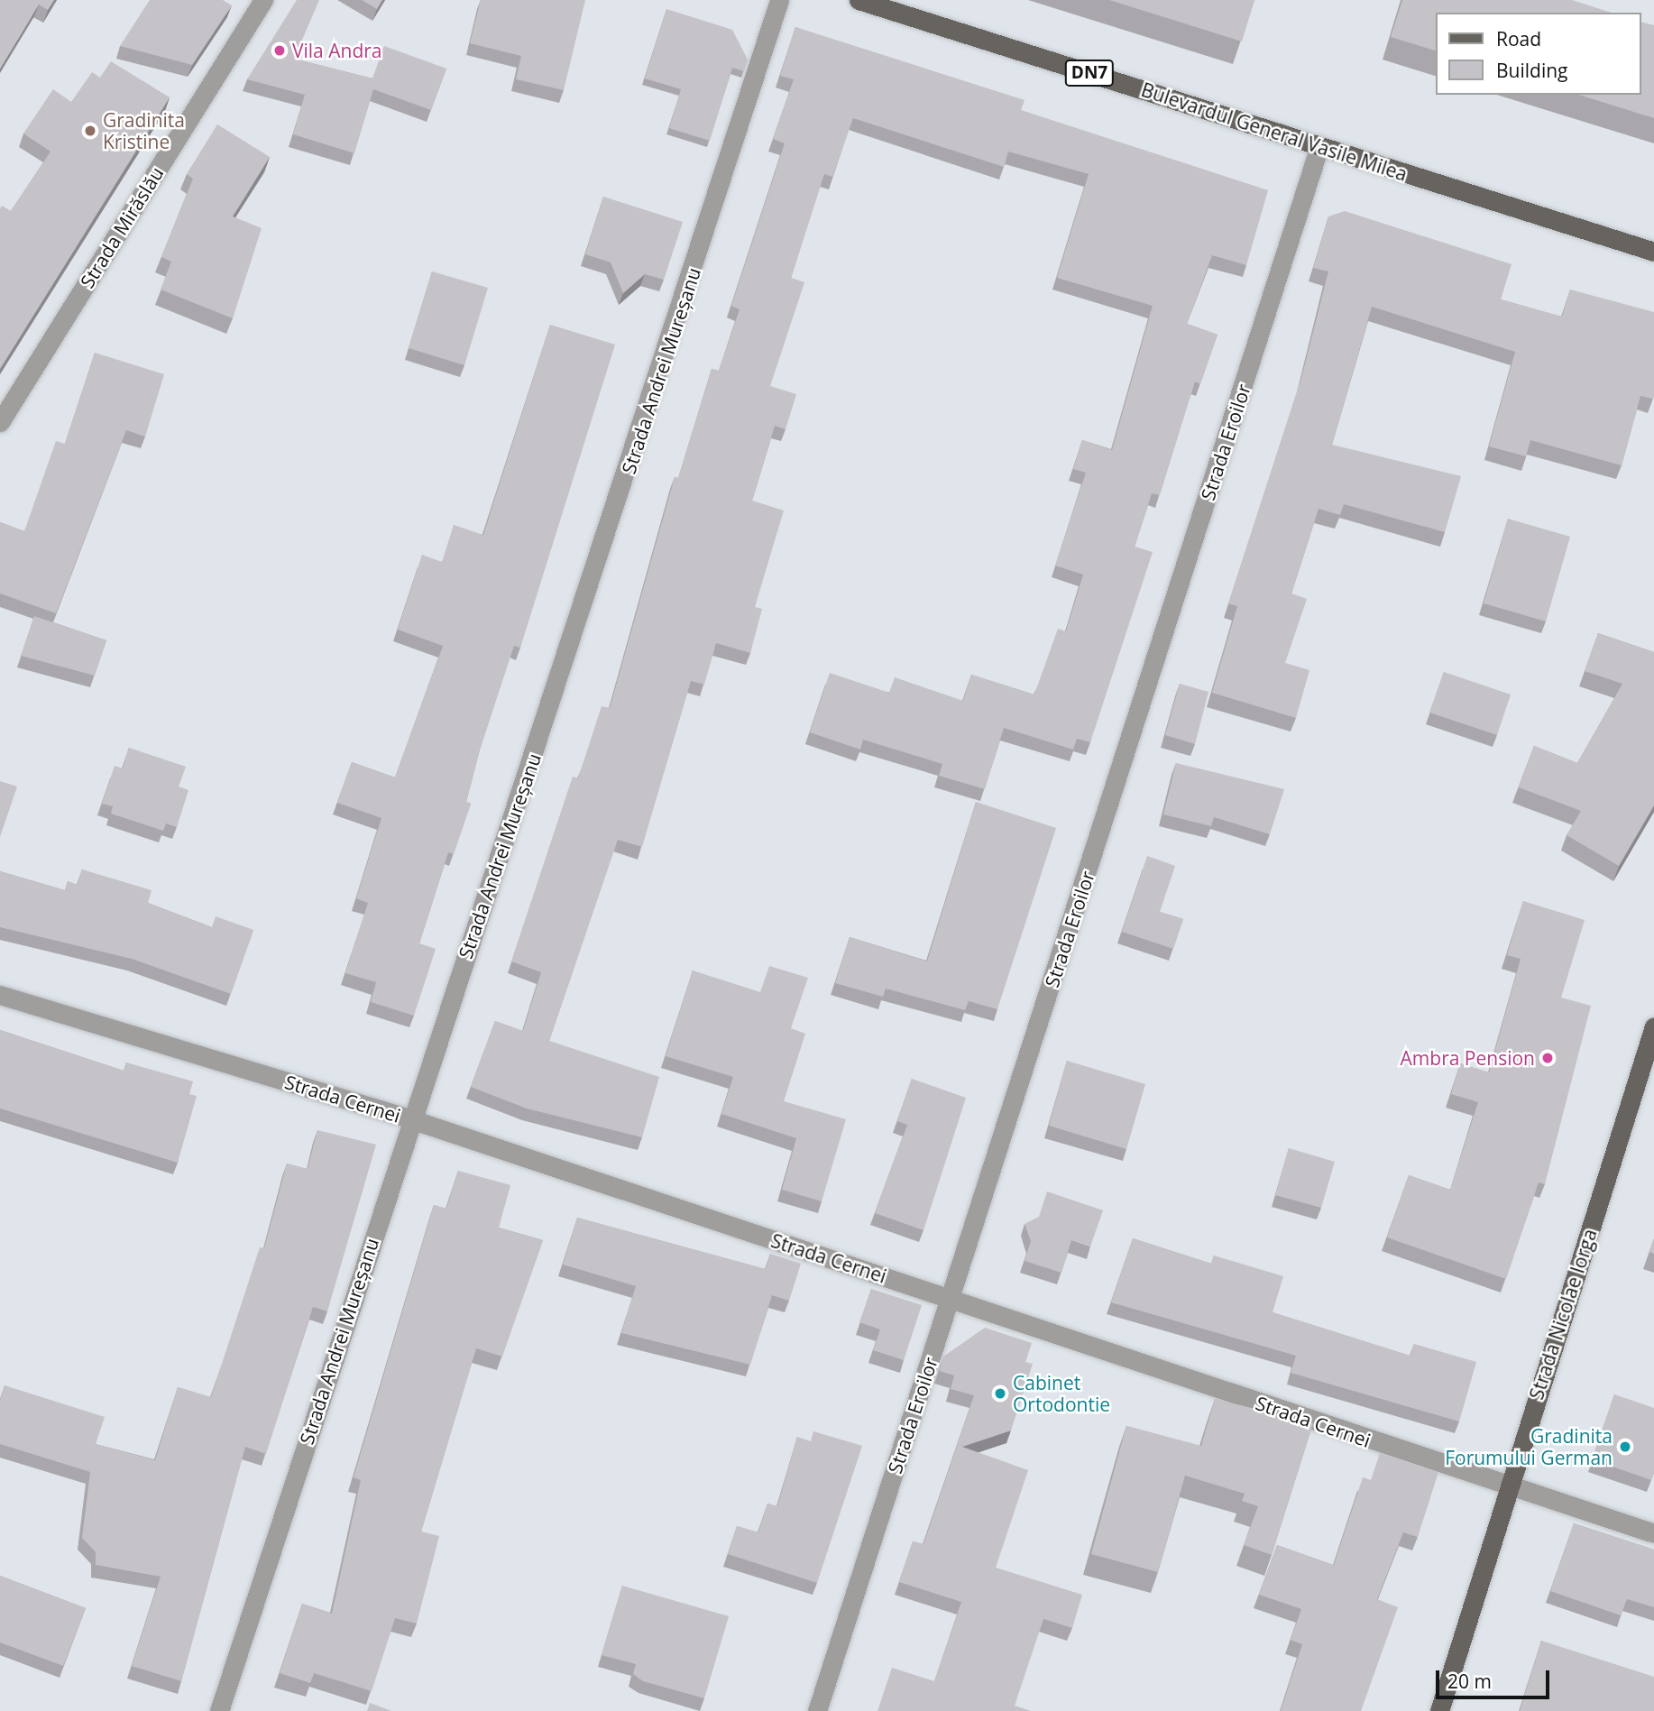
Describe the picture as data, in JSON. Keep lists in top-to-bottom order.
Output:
{
  "streets": {
    "main road": ["DN7", "Bulevardul General Vasile Milea", "Strada Nicolae Iorga"],
    "street": [
      "Strada Mirăslău",
      "Strada Andrei Mureșanu",
      "Strada Eroilor",
      "Strada Cernei"
    ]
  },
  "crossings": [
    ["Bulevardul General Vasile Milea", "Strada Eroilor"],
    ["Strada Andrei Mureșanu", "Strada Cernei"],
    ["Strada Eroilor", "Strada Cernei"],
    ["Strada Cernei", "Strada Nicolae Iorga"]
  ],
  "places": [
    "Vila Andra",
    "Gradinita Kristine",
    "Ambra Pension",
    "Cabinet Ortodontie",
    "Gradinita Forumului German"
  ],
  "legend": ["Road", "Building"],
  "scale_bar": "20 m"
}
